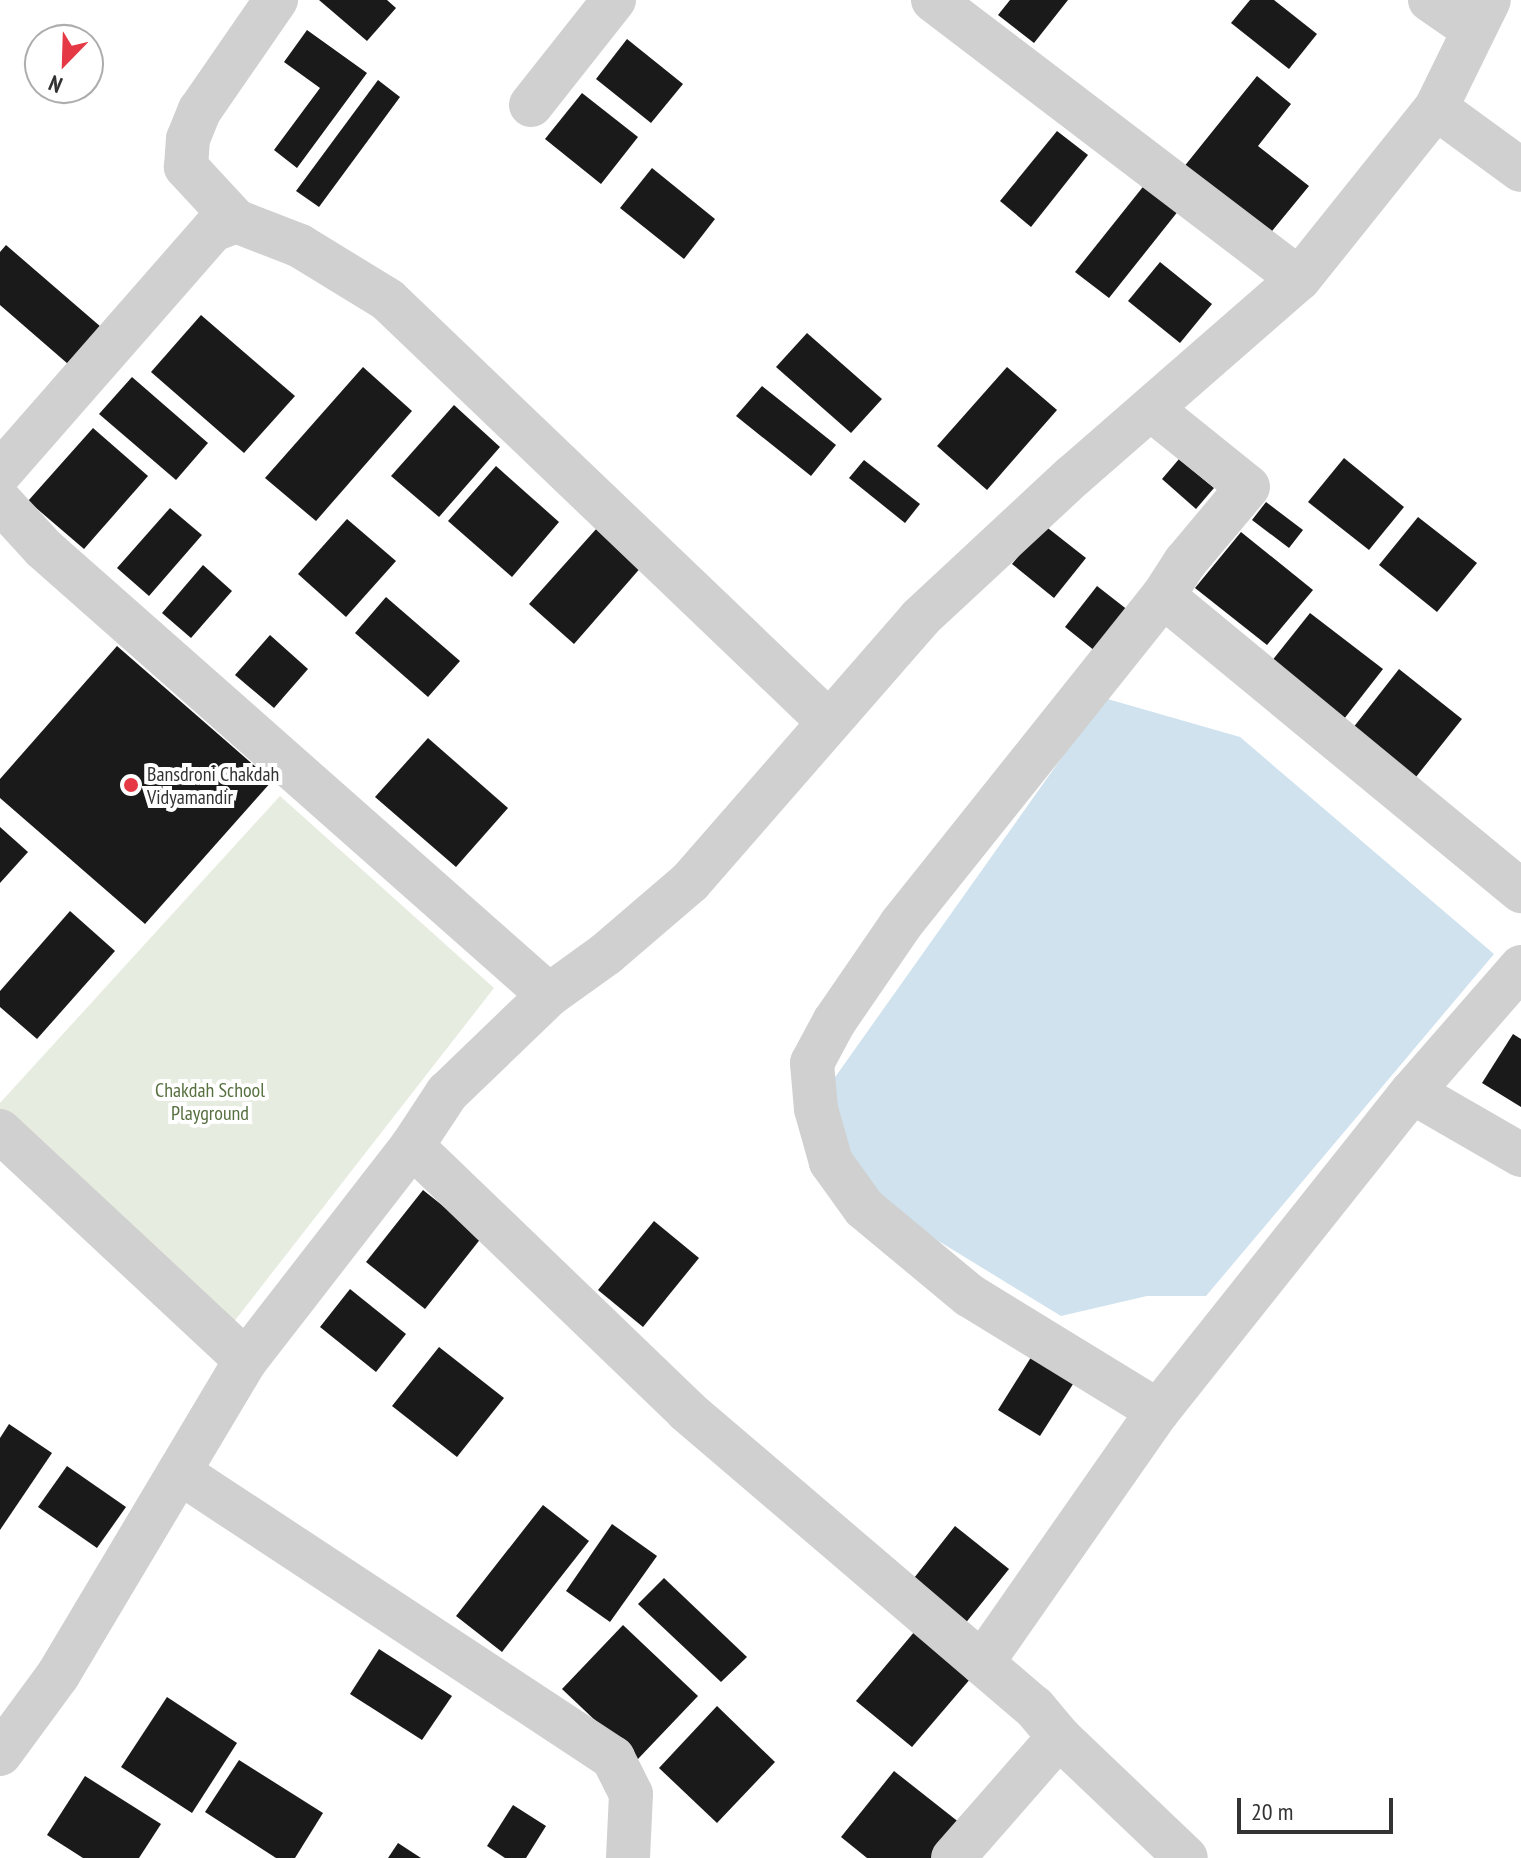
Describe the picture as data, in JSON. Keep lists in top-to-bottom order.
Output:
{
  "parks": ["Chakdah School Playground"],
  "places": ["Bansdroni Chakdah Vidyamandir"],
  "scale_bar": "20 m",
  "north": "bottom left"
}
